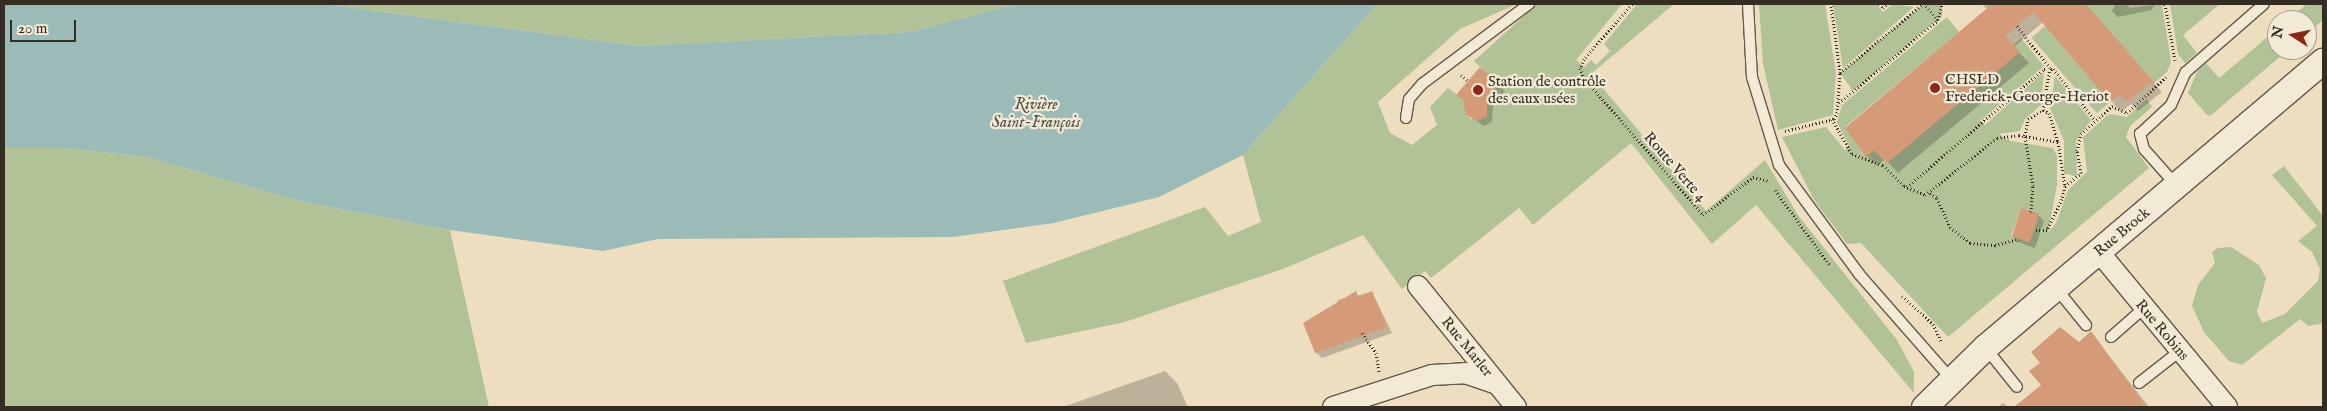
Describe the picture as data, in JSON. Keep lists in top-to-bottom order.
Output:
{
  "streets": {
    "street": ["Rue Brock", "Rue Robins", "Rue Marler"],
    "path": ["Route Verte 4"]
  },
  "crossings": [
    ["Rue Brock", "Rue Robins"]
  ],
  "water": ["Rivière Saint-François"],
  "places": ["CHSLD Frederick-George-Heriot", "Station de contrôle des eaux usées"],
  "scale_bar": "20 m",
  "north": "left"
}
